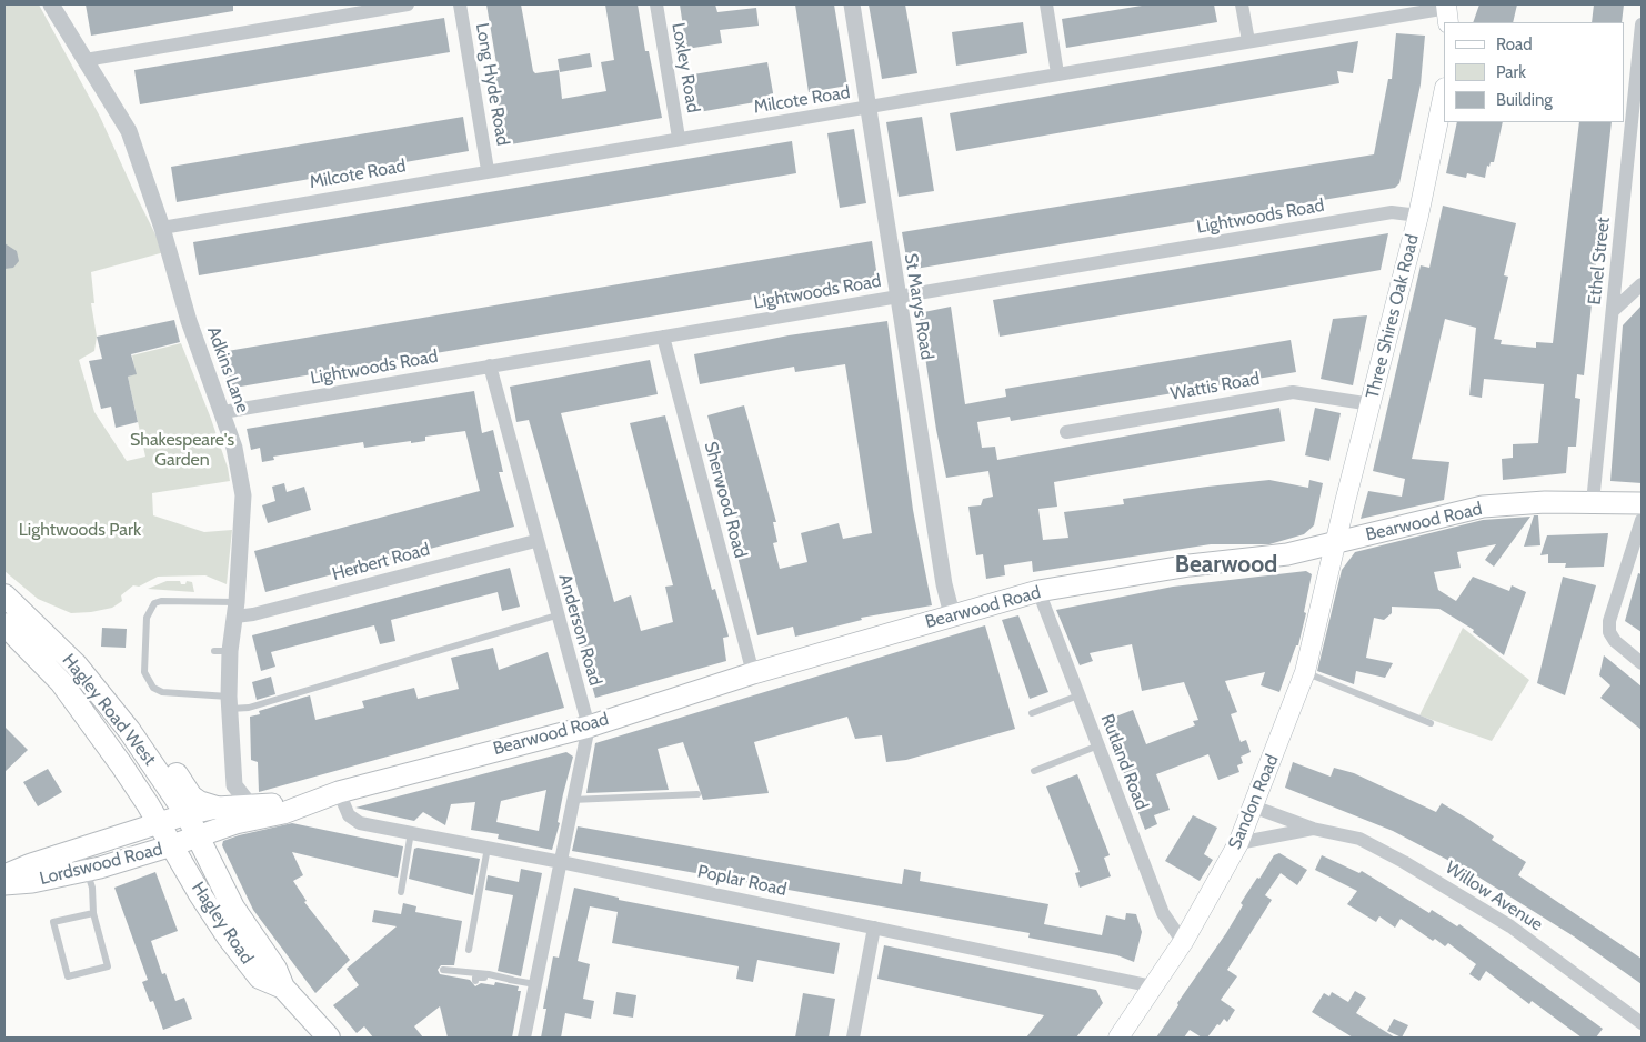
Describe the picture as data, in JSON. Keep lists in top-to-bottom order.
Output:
{
  "streets": {
    "highway": ["Hagley Road West", "Hagley Road"],
    "main road": [
      "Three Shires Oak Road",
      "Bearwood Road",
      "Sandon Road",
      "Lordswood Road"
    ],
    "street": [
      "Loxley Road",
      "Long Hyde Road",
      "Milcote Road",
      "Lightwoods Road",
      "Ethel Street",
      "St Marys Road",
      "Adkins Lane",
      "Wattis Road",
      "Sherwood Road",
      "Herbert Road",
      "Anderson Road",
      "Rutland Road",
      "Poplar Road",
      "Willow Avenue"
    ]
  },
  "crossings": [
    ["Loxley Road", "Milcote Road"],
    ["Long Hyde Road", "Milcote Road"],
    ["Milcote Road", "St Marys Road"],
    ["Milcote Road", "Adkins Lane"],
    ["Lightwoods Road", "St Marys Road"],
    ["Lightwoods Road", "Three Shires Oak Road"],
    ["Lightwoods Road", "Adkins Lane"],
    ["Lightwoods Road", "Sherwood Road"],
    ["Lightwoods Road", "Anderson Road"],
    ["Ethel Street", "Bearwood Road"],
    ["St Marys Road", "Bearwood Road"],
    ["Three Shires Oak Road", "Wattis Road"],
    ["Three Shires Oak Road", "Bearwood Road"],
    ["Three Shires Oak Road", "Sandon Road"],
    ["Adkins Lane", "Bearwood Road"],
    ["Adkins Lane", "Herbert Road"],
    ["Sherwood Road", "Bearwood Road"],
    ["Bearwood Road", "Anderson Road"],
    ["Bearwood Road", "Hagley Road West"],
    ["Bearwood Road", "Rutland Road"],
    ["Bearwood Road", "Sandon Road"],
    ["Bearwood Road", "Lordswood Road"],
    ["Bearwood Road", "Poplar Road"],
    ["Bearwood Road", "Hagley Road"],
    ["Herbert Road", "Anderson Road"],
    ["Anderson Road", "Poplar Road"],
    ["Hagley Road West", "Lordswood Road"],
    ["Hagley Road West", "Hagley Road"],
    ["Rutland Road", "Sandon Road"],
    ["Sandon Road", "Poplar Road"],
    ["Sandon Road", "Willow Avenue"],
    ["Lordswood Road", "Hagley Road"]
  ],
  "districts": ["Bearwood"],
  "parks": ["Shakespeare's Garden", "Lightwoods Park"],
  "legend": ["Road", "Park", "Building"]
}
